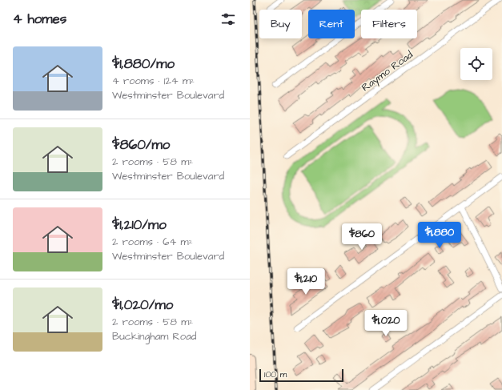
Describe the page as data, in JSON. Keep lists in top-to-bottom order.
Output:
{
  "streets": {
    "street": ["Raymo Road"]
  },
  "scale_bar": "100 m",
  "page": {
    "heading": "4 homes",
    "chip": ["Buy", "Rent", "Filters"],
    "list": [
      {
        "name": "$1,880/mo",
        "note": "4 rooms · 124 m² · Westminster Boulevard"
      },
      {
        "name": "$860/mo",
        "note": "2 rooms · 58 m² · Westminster Boulevard"
      },
      {
        "name": "$1,210/mo",
        "note": "2 rooms · 64 m² · Westminster Boulevard"
      },
      {
        "name": "$1,020/mo",
        "note": "2 rooms · 58 m² · Buckingham Road"
      }
    ],
    "price": [
      "$1,880",
      "$860",
      "$1,210",
      "$1,020"
    ],
    "scale": "100 m"
  }
}
